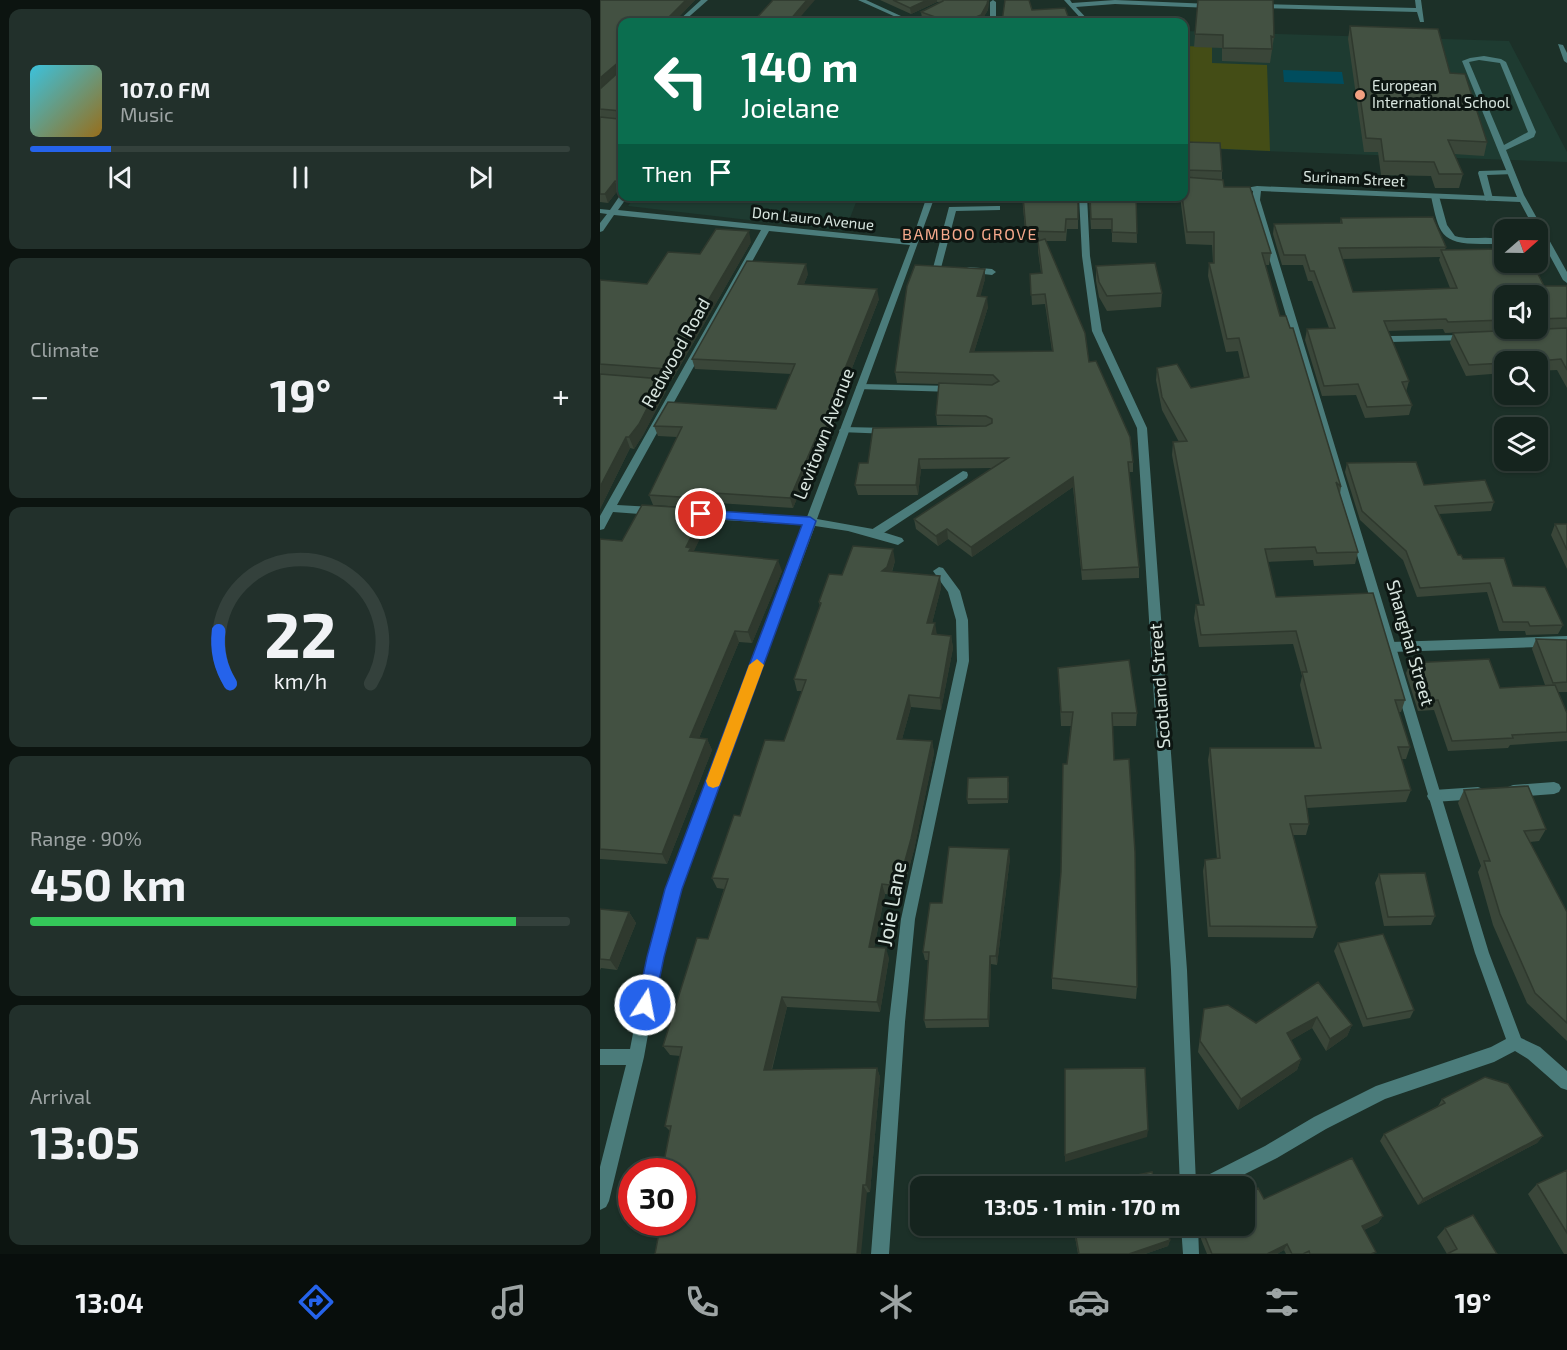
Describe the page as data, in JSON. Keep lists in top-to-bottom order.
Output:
{
  "streets": {
    "street": [
      "Surinam Street",
      "Don Lauro Avenue",
      "Redwood Road",
      "Levitown Avenue",
      "Shanghai Street",
      "Scotland Street",
      "Joie Lane"
    ]
  },
  "crossings": [
    ["Surinam Street", "Shanghai Street"],
    ["Don Lauro Avenue", "Redwood Road"],
    ["Don Lauro Avenue", "Levitown Avenue"]
  ],
  "districts": ["BAMBOO GROVE"],
  "places": ["European International School"],
  "north": "right",
  "page": {
    "turn": ["140 m", "Joielane"],
    "song": ["107.0 FM", "Music"],
    "then": "Then",
    "tile": [
      "Climate",
      ["Range · 90%", "450 km"],
      ["Arrival", "13:05"]
    ],
    "heat": ["−", "19°", "+"],
    "limit": "30",
    "trip": "13:05 · 1 min · 170 m",
    "tabs": ["13:04", "19°"],
    "gauge": ["22", "km/h"]
  }
}
